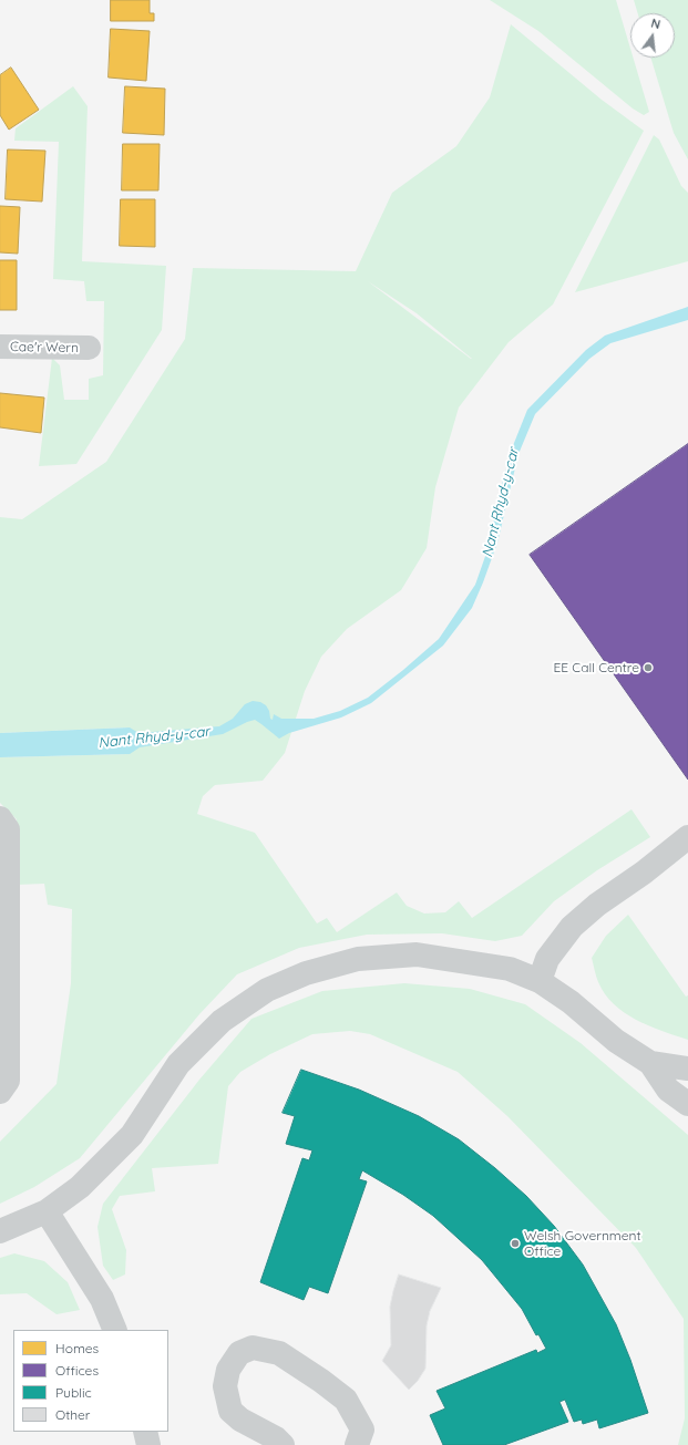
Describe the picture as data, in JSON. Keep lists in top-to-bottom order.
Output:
{
  "streets": {
    "street": ["Cae'r Wern"]
  },
  "water": ["Nant Rhyd-y-car"],
  "places": ["EE Call Centre", "Welsh Government Office"],
  "legend": [
    "Homes",
    "Offices",
    "Public",
    "Other"
  ],
  "north": "top"
}
